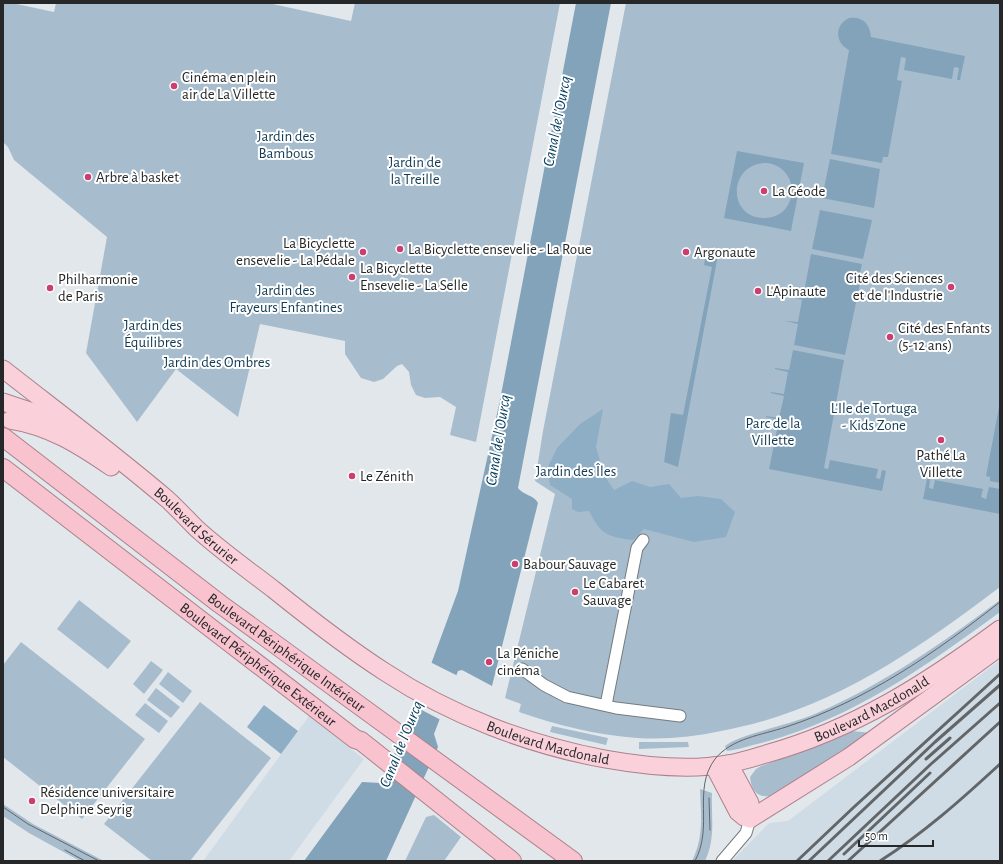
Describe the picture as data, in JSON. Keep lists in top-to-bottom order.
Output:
{
  "streets": {
    "highway": ["Boulevard Périphérique Intérieur", "Boulevard Périphérique Extérieur"],
    "main road": ["Boulevard Sérurier", "Boulevard Macdonald"]
  },
  "crossings": [
    ["Boulevard Sérurier", "Boulevard Macdonald"]
  ],
  "water": ["Canal de l'Ourcq"],
  "parks": [
    "Jardin des Bambous",
    "Jardin de la Treille",
    "Jardin des Frayeurs Enfantines",
    "Jardin des Équilibres",
    "Jardin des Ombres",
    "L'Ile de Tortuga - Kids Zone",
    "Parc de la Villette",
    "Jardin des Îles"
  ],
  "places": [
    "Cinéma en plein air de La Villette",
    "Arbre à basket",
    "La Géode",
    "La Bicyclette ensevelie - La Roue",
    "La Bicyclette ensevelie - La Pédale",
    "Argonaute",
    "La Bicyclette Ensevelie - La Selle",
    "Cité des Sciences et de l'Industrie",
    "Philharmonie de Paris",
    "L'Apinaute",
    "Cité des Enfants (5-12 ans)",
    "Pathé La Villette",
    "Le Zénith",
    "Babour Sauvage",
    "Le Cabaret Sauvage",
    "La Péniche cinéma",
    "Résidence universitaire Delphine Seyrig"
  ],
  "scale_bar": "50 m"
}
